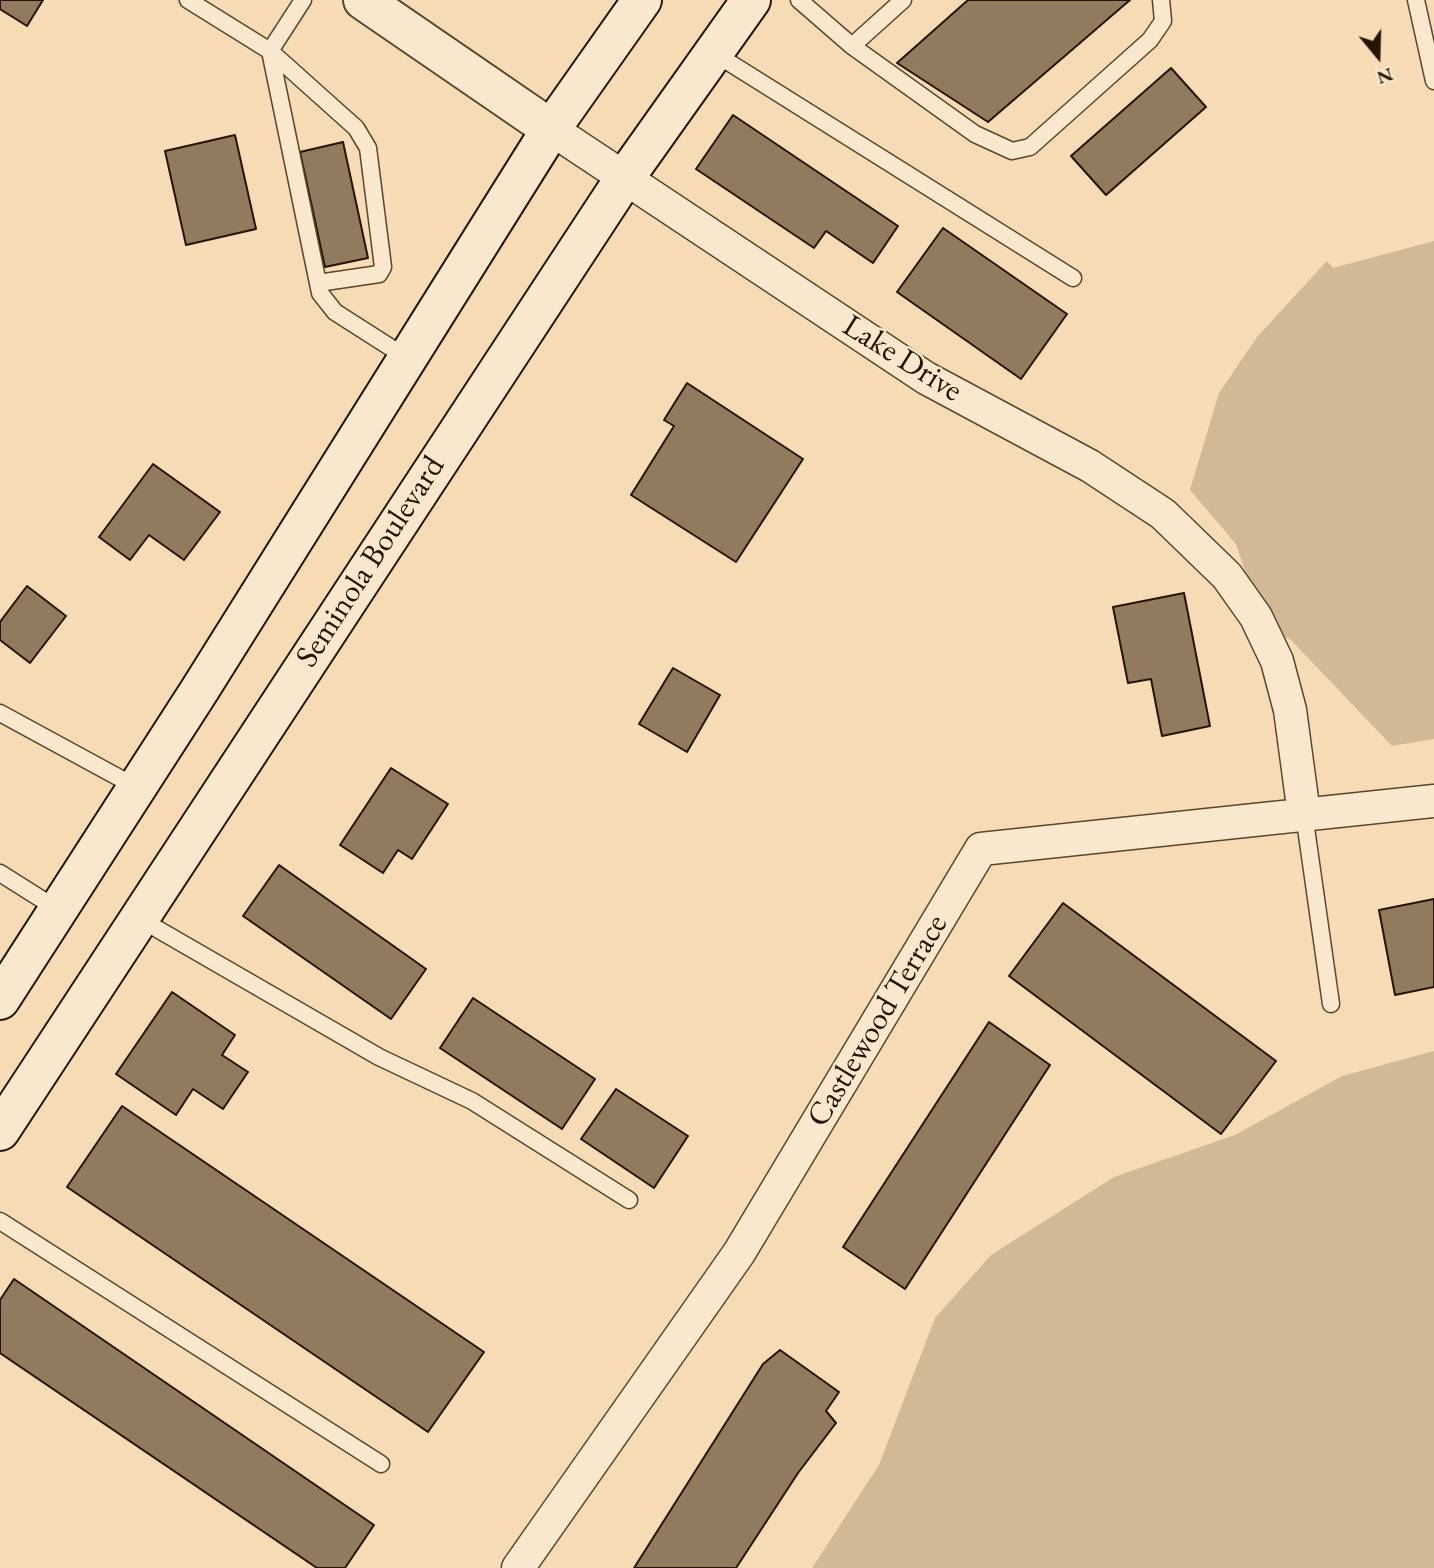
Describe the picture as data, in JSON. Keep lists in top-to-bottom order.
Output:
{
  "streets": {
    "main road": ["Lake Drive", "Seminola Boulevard"],
    "street": ["Castlewood Terrace"]
  },
  "crossings": [
    ["Lake Drive", "Seminola Boulevard"],
    ["Lake Drive", "Castlewood Terrace"]
  ],
  "north": "bottom"
}
